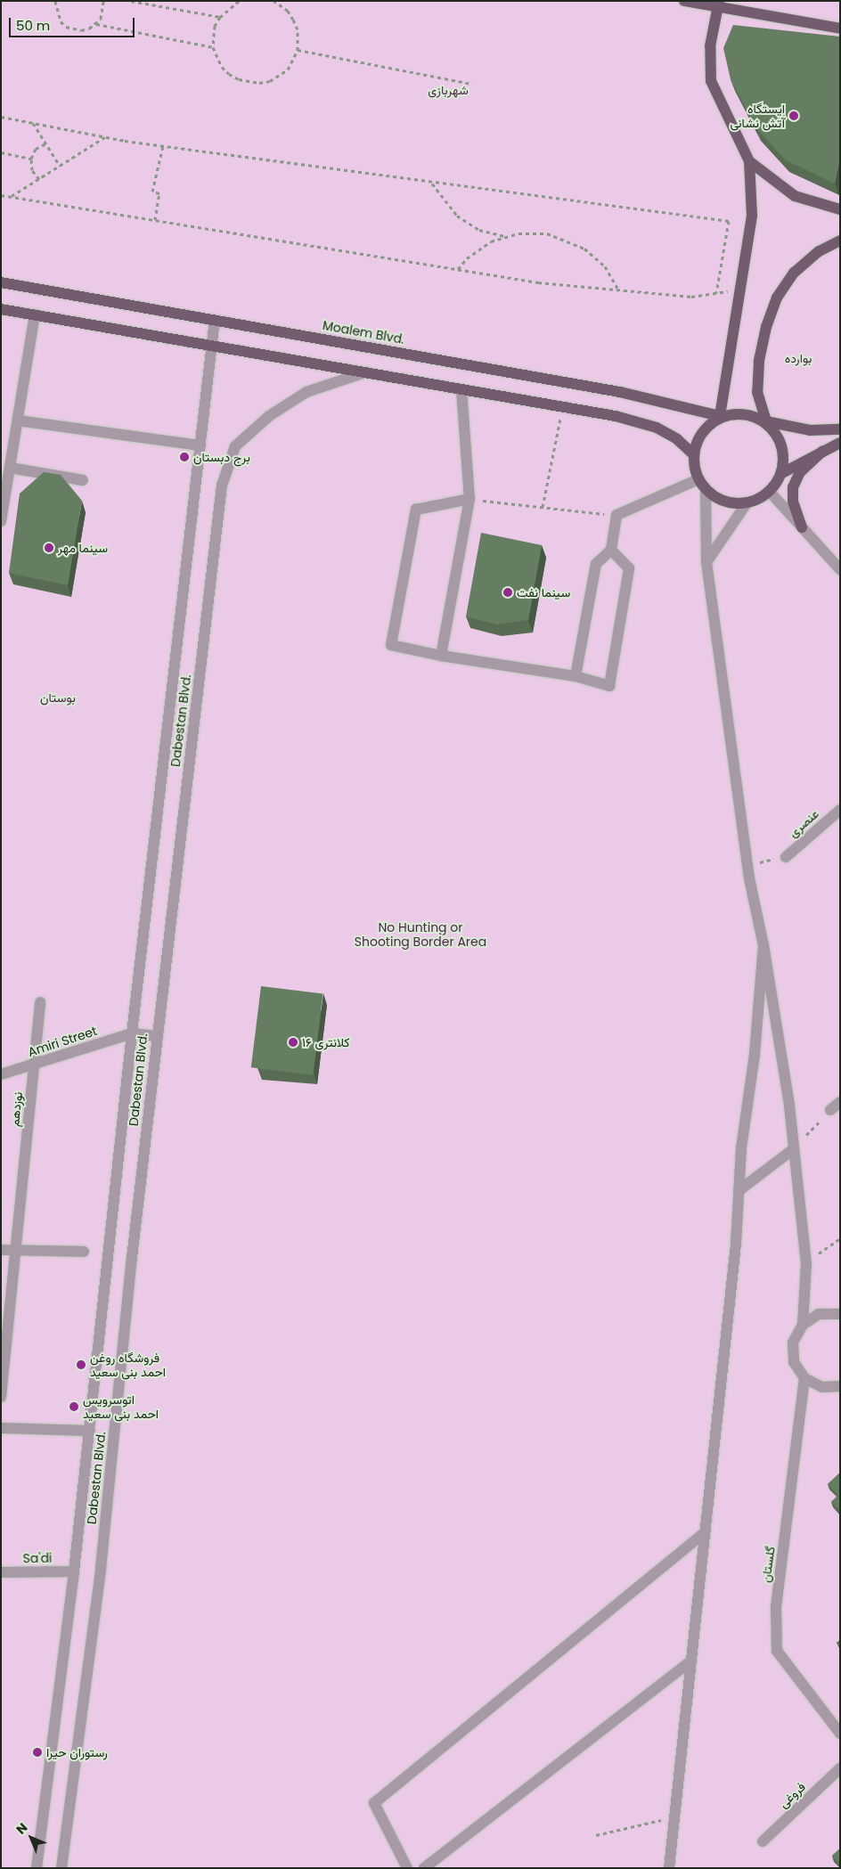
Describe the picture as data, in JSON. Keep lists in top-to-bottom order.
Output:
{
  "streets": {
    "main road": ["Moalem Blvd."],
    "street": [
      "Dabestan Blvd.",
      "عنصری",
      "Amiri Street",
      "نوزدهم",
      "Sa'di",
      "گلستان",
      "فروغی"
    ]
  },
  "crossings": [
    ["Moalem Blvd.", "Dabestan Blvd."],
    ["Dabestan Blvd.", "Amiri Street"],
    ["Dabestan Blvd.", "Sa'di"],
    ["Amiri Street", "نوزدهم"]
  ],
  "parks": [
    "شهربازی",
    "بوارده",
    "بوستان",
    "No Hunting or Shooting Border Area"
  ],
  "places": [
    "ایستگاه آتش نشانی",
    "برج دبستان",
    "سینما مهر",
    "سینما نفت",
    "کلانتری ۱۶",
    "فروشگاه روغن احمد بنی سعید",
    "اتوسرویس احمد بنی سعید",
    "رستوران حیرا"
  ],
  "scale_bar": "50 m",
  "north": "top left"
}
